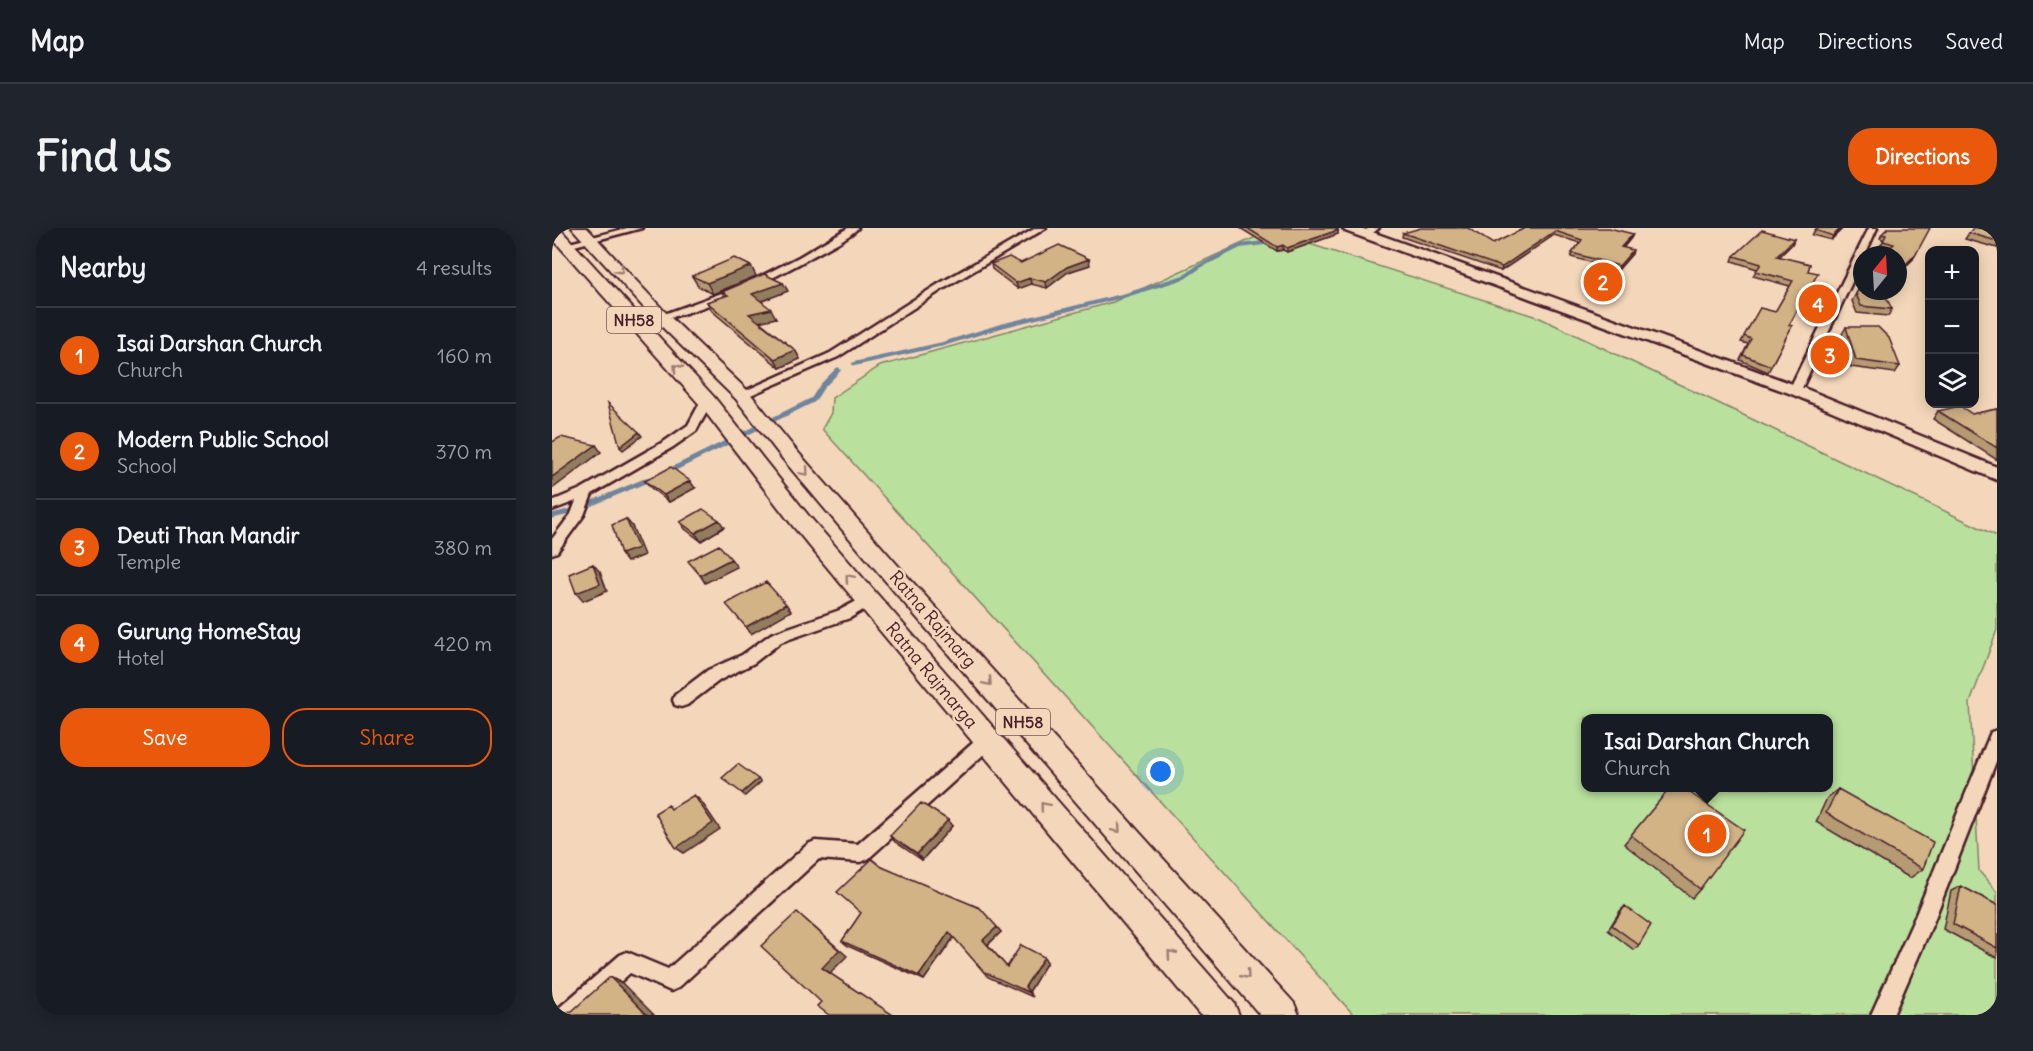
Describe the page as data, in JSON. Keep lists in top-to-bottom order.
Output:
{
  "streets": {
    "main road": ["NH58", "Ratna Rajmarg", "Ratna Rajmarga"]
  },
  "crossings": [
    ["NH58", "Ratna Rajmarga"]
  ],
  "one_way": ["Ratna Rajmarg", "Ratna Rajmarga"],
  "north": "top",
  "page": {
    "header": "Map",
    "nav": ["Map", "Directions", "Saved"],
    "buttons": [
      "Directions",
      ["Save", "Share"]
    ],
    "title": "Find us",
    "heading": ["Nearby", "4 results"],
    "map_buttons": ["+", "−"],
    "pins": [
      "2",
      "4",
      "3",
      "1"
    ],
    "list": [
      {
        "mark": "1",
        "name": "Isai Darshan Church",
        "note": "Church",
        "value": "160 m"
      },
      {
        "mark": "2",
        "name": "Modern Public School",
        "note": "School",
        "value": "370 m"
      },
      {
        "mark": "3",
        "name": "Deuti Than Mandir",
        "note": "Temple",
        "value": "380 m"
      },
      {
        "mark": "4",
        "name": "Gurung HomeStay",
        "note": "Hotel",
        "value": "420 m"
      }
    ],
    "popup": ["Isai Darshan Church", "Church"]
  }
}
